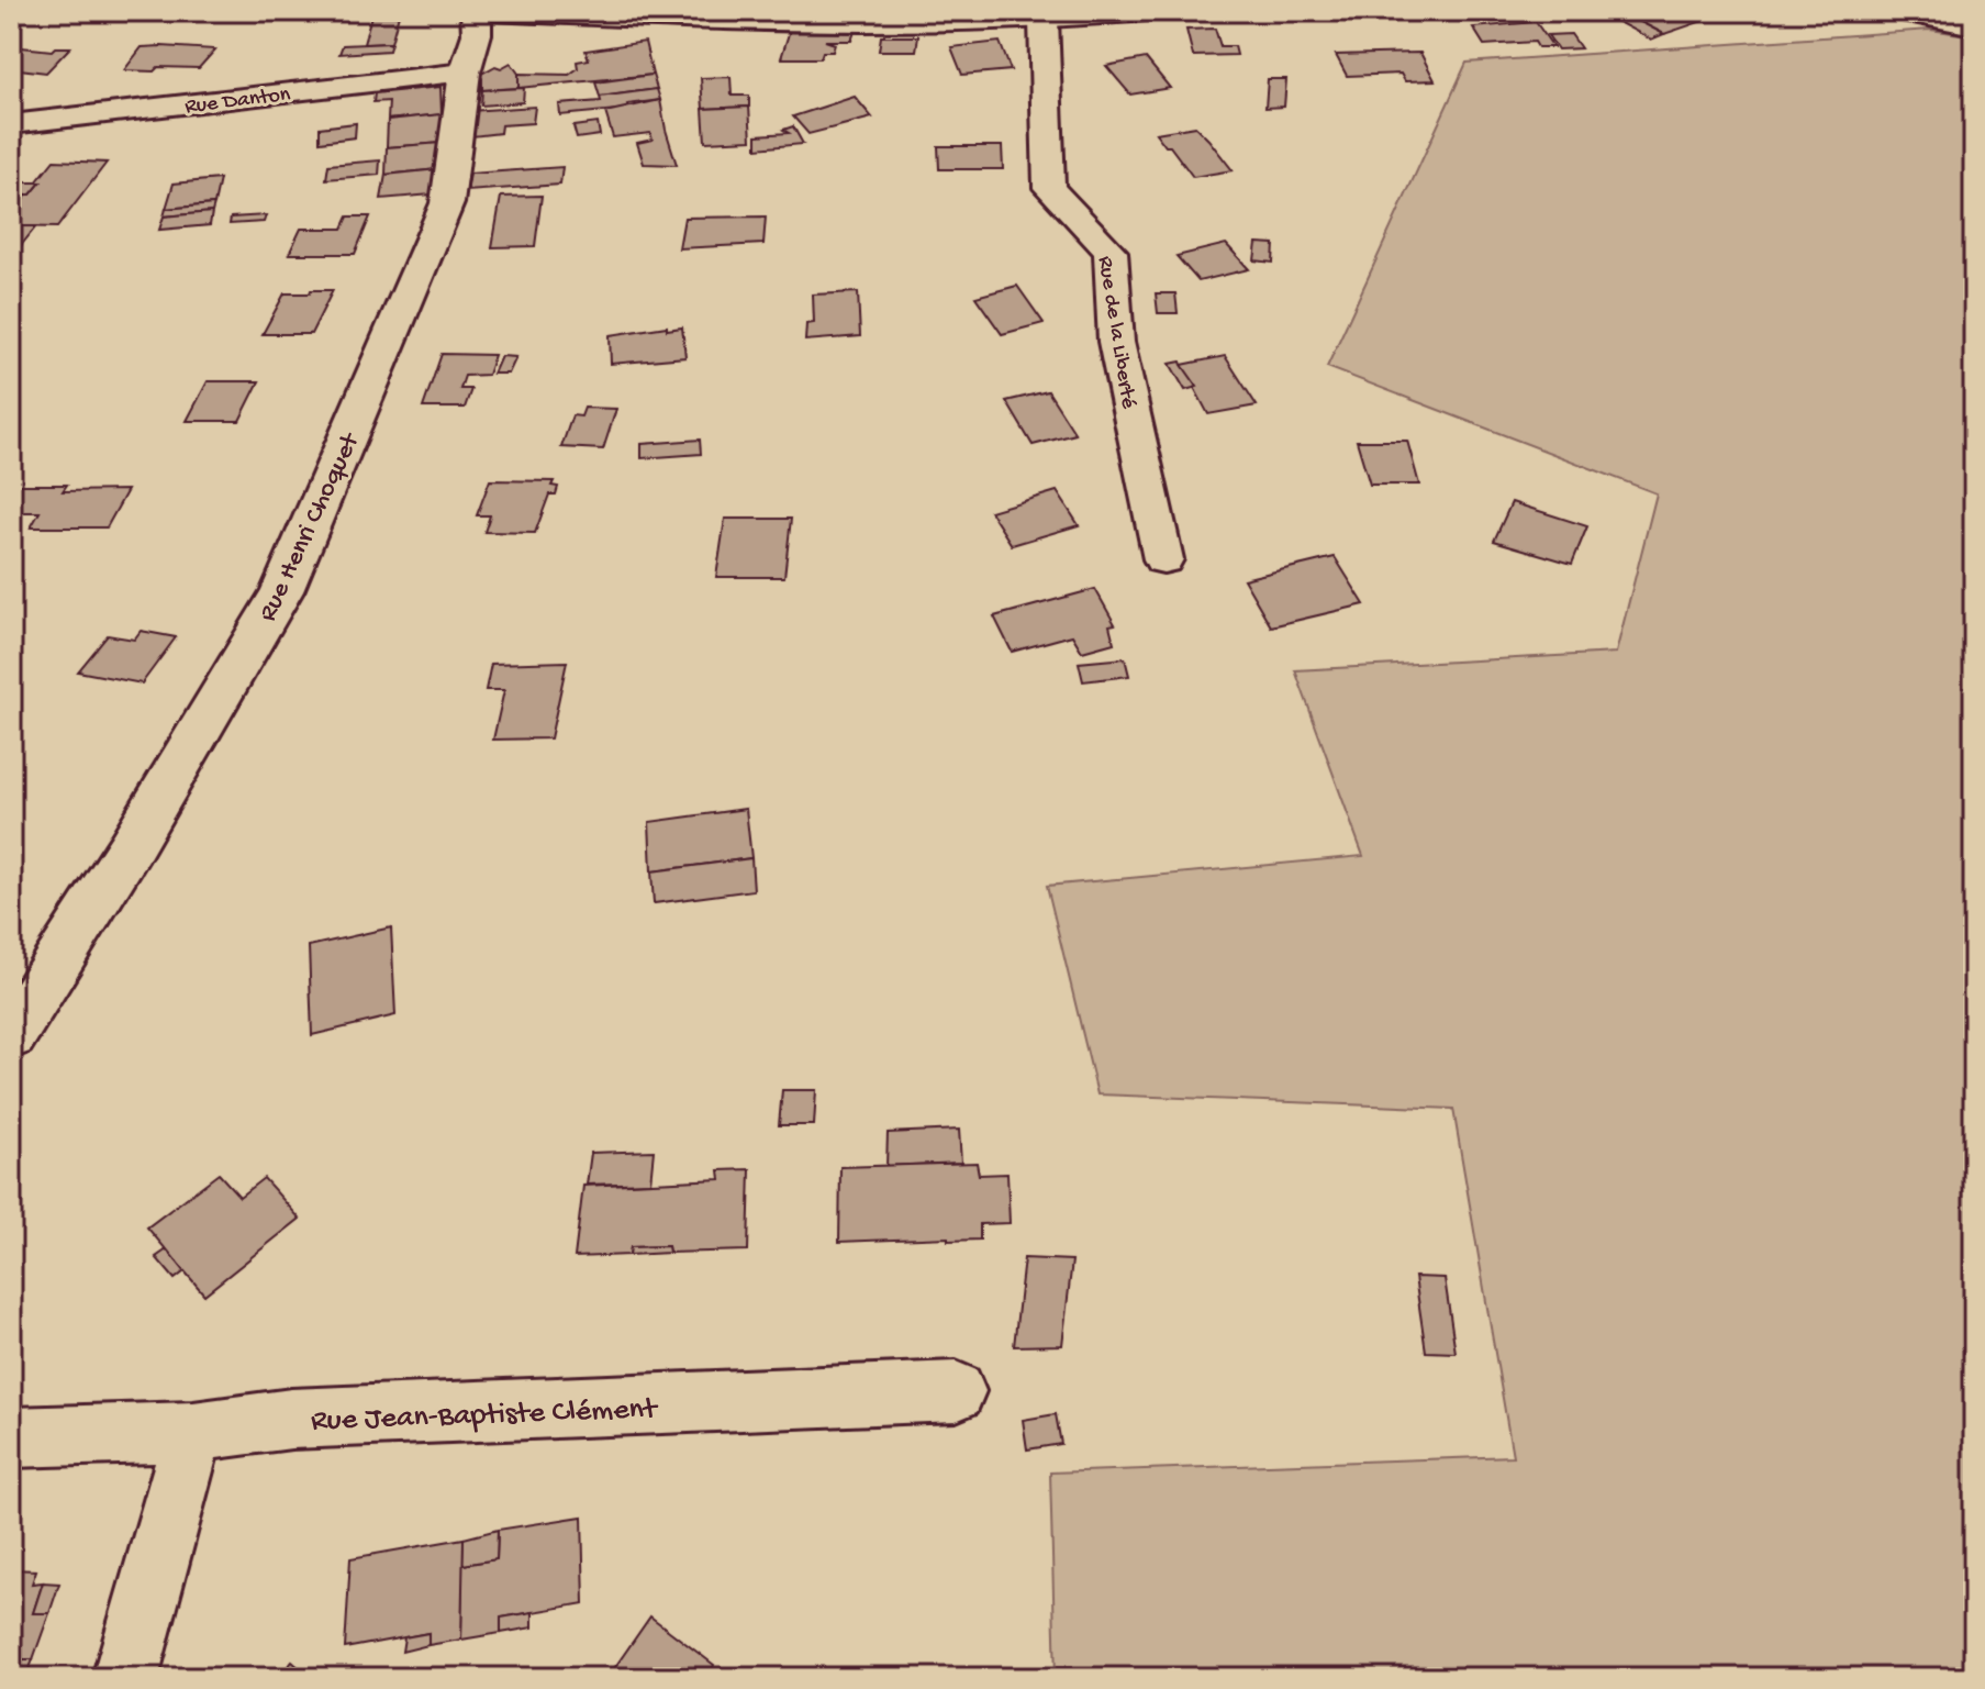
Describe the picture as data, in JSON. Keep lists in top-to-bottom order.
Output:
{
  "streets": {
    "street": [
      "Rue Danton",
      "Rue de la Liberté",
      "Rue Henri Choquet",
      "Rue Jean-Baptiste Clément"
    ]
  },
  "crossings": [
    ["Rue Danton", "Rue Henri Choquet"]
  ]
}
